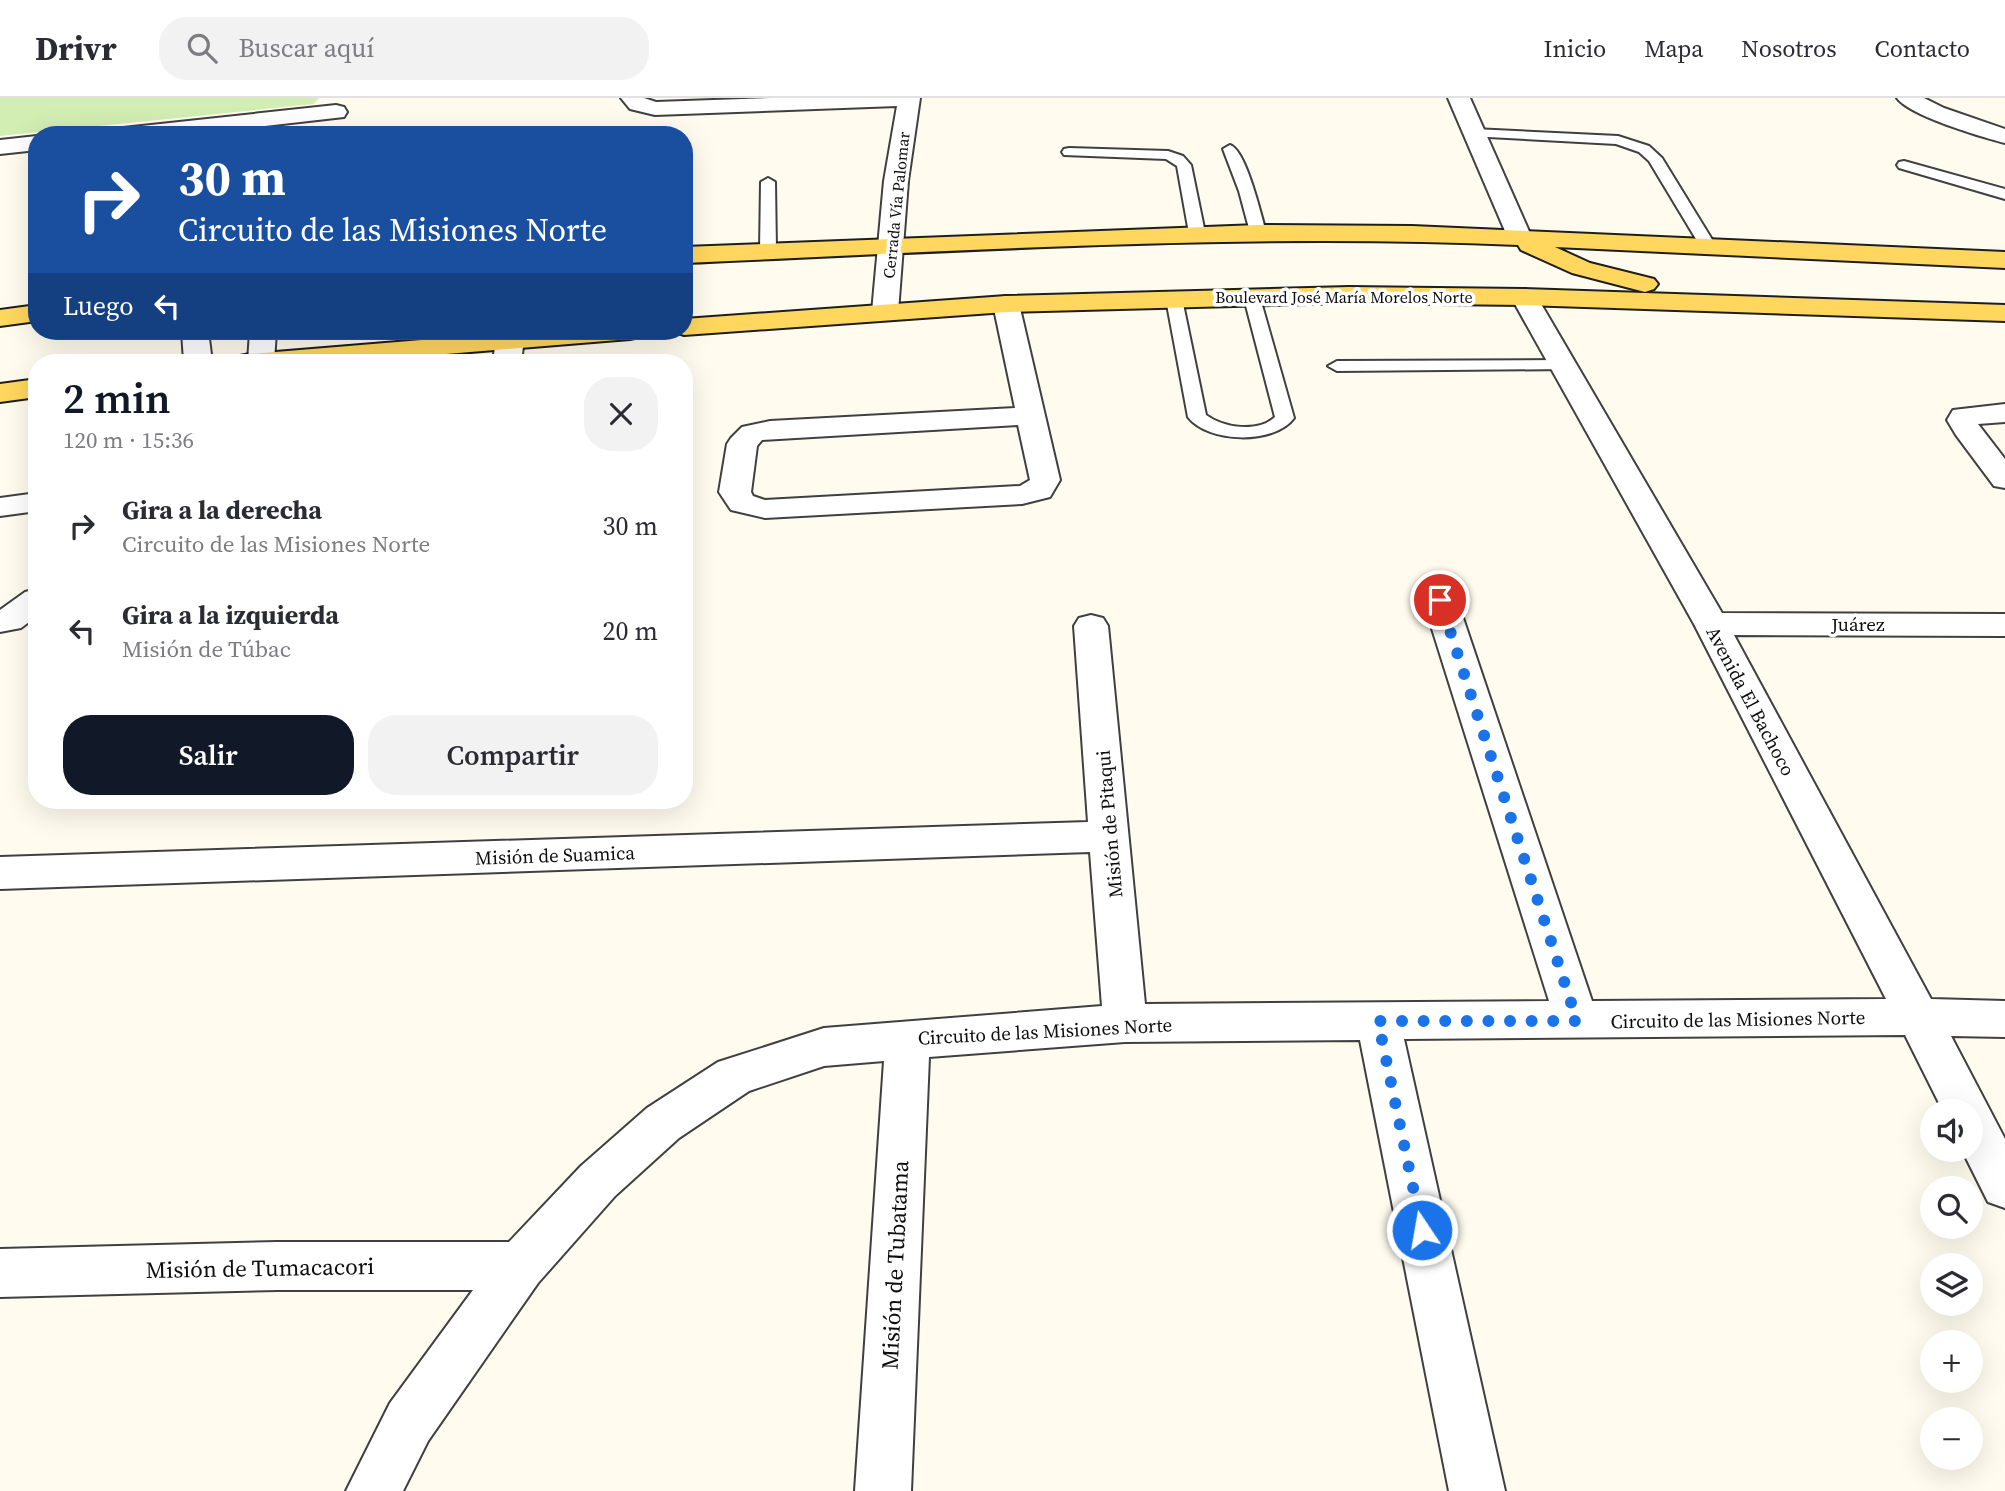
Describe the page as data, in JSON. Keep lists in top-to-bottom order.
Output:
{
  "streets": {
    "main road": ["Boulevard José María Morelos Norte"],
    "street": [
      "Cerrada Vía Palomar",
      "Juárez",
      "Avenida El Bachoco",
      "Misión de Pitaqui",
      "Misión de Suamica",
      "Circuito de las Misiones Norte",
      "Misión de Tubatama",
      "Misión de Tumacacori"
    ]
  },
  "crossings": [
    ["Cerrada Vía Palomar", "Boulevard José María Morelos Norte"],
    ["Boulevard José María Morelos Norte", "Avenida El Bachoco"],
    ["Juárez", "Avenida El Bachoco"],
    ["Avenida El Bachoco", "Circuito de las Misiones Norte"],
    ["Misión de Pitaqui", "Misión de Suamica"],
    ["Misión de Pitaqui", "Circuito de las Misiones Norte"],
    ["Circuito de las Misiones Norte", "Misión de Tubatama"],
    ["Circuito de las Misiones Norte", "Misión de Tumacacori"]
  ],
  "page": {
    "header": "Drivr",
    "search": "Buscar aquí",
    "nav": [
      "Inicio",
      "Mapa",
      "Nosotros",
      "Contacto"
    ],
    "turn": ["30 m", "Circuito de las Misiones Norte"],
    "then": "Luego",
    "heading": ["2 min", "120 m · 15:36"],
    "list": [
      {
        "name": "Gira a la derecha",
        "note": "Circuito de las Misiones Norte",
        "value": "30 m"
      },
      {
        "name": "Gira a la izquierda",
        "note": "Misión de Túbac",
        "value": "20 m"
      }
    ],
    "buttons": ["Salir", "Compartir"],
    "map_buttons": ["+", "−"]
  }
}
